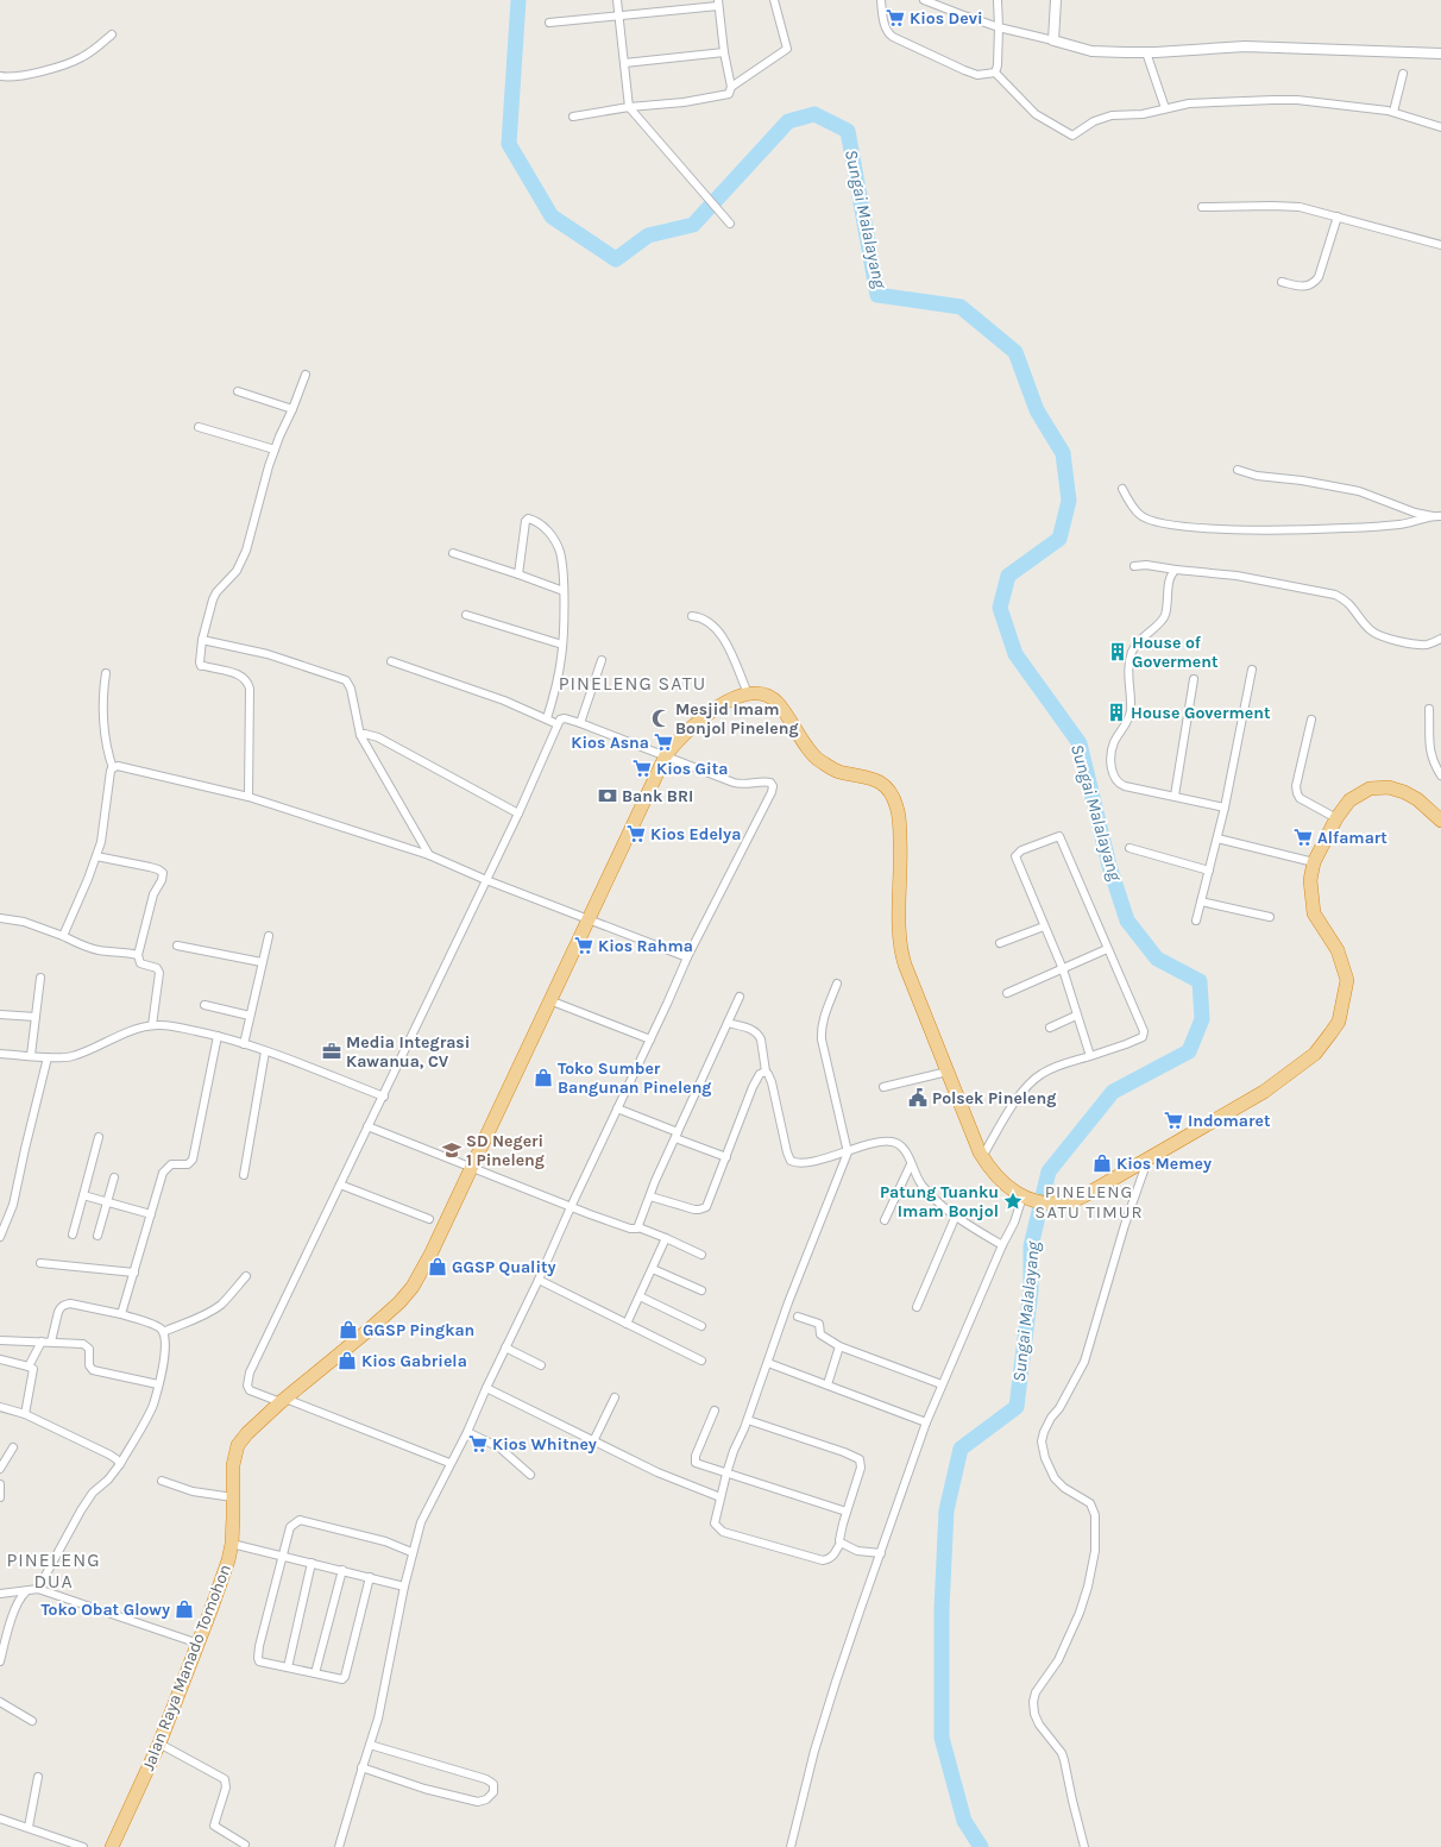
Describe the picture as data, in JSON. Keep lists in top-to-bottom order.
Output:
{
  "streets": {
    "highway": ["Jalan Raya Manado Tomohon"]
  },
  "districts": ["PINELENG SATU", "PINELENG SATU TIMUR", "PINELENG DUA"],
  "water": ["Sungai Malalayang"],
  "places": {
    "supermarket": [
      "Kios Devi",
      "Kios Asna",
      "Kios Gita",
      "Kios Edelya",
      "Alfamart",
      "Kios Rahma",
      "Indomaret",
      "Kios Whitney"
    ],
    "building": ["House of Goverment", "House Goverment"],
    "mosque": ["Mesjid Imam Bonjol Pineleng"],
    "bank": ["Bank BRI"],
    "office": ["Media Integrasi Kawanua, CV"],
    "shop": [
      "Toko Sumber Bangunan Pineleng",
      "Kios Memey",
      "GGSP Quality",
      "GGSP Pingkan",
      "Kios Gabriela",
      "Toko Obat Glowy"
    ],
    "public building": ["Polsek Pineleng"],
    "school or university": ["SD Negeri 1 Pineleng"],
    "place": ["Patung Tuanku Imam Bonjol"]
  }
}
